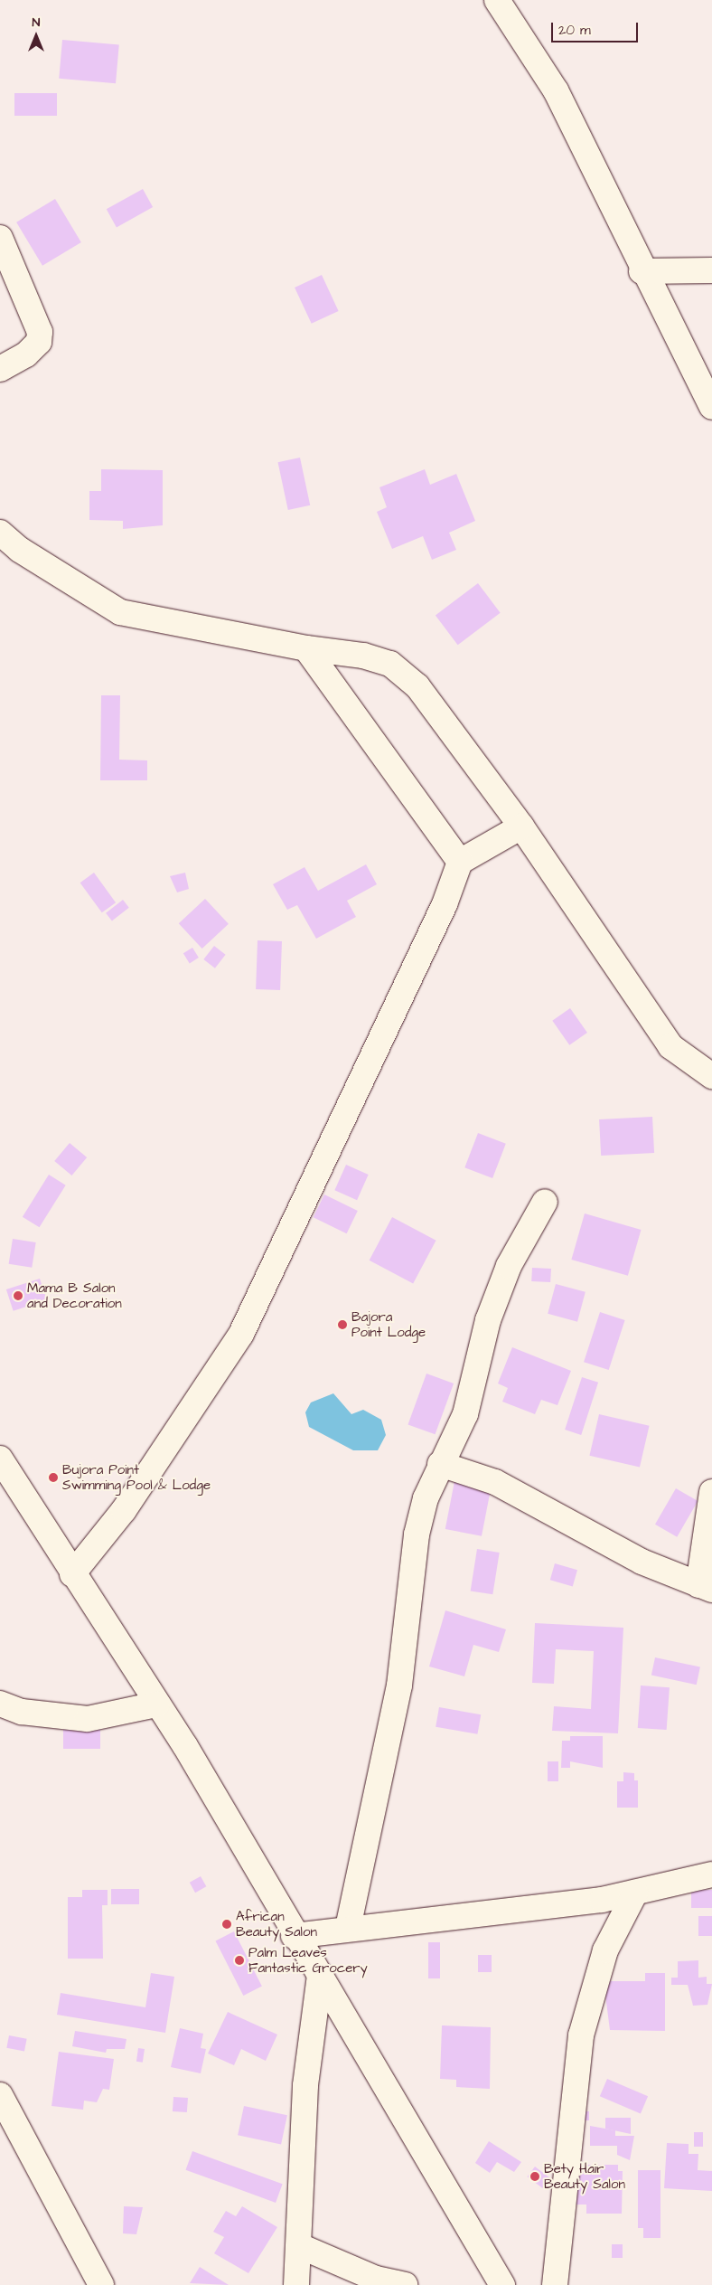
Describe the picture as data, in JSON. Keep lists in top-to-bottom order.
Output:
{
  "places": [
    "Mama B Salon and Decoration",
    "Bajora Point Lodge",
    "Bujora Point Swimming Pool & Lodge",
    "African Beauty Salon",
    "Palm Leaves Fantastic Grocery",
    "Bety Hair Beauty Salon"
  ],
  "scale_bar": "20 m",
  "north": "top"
}
